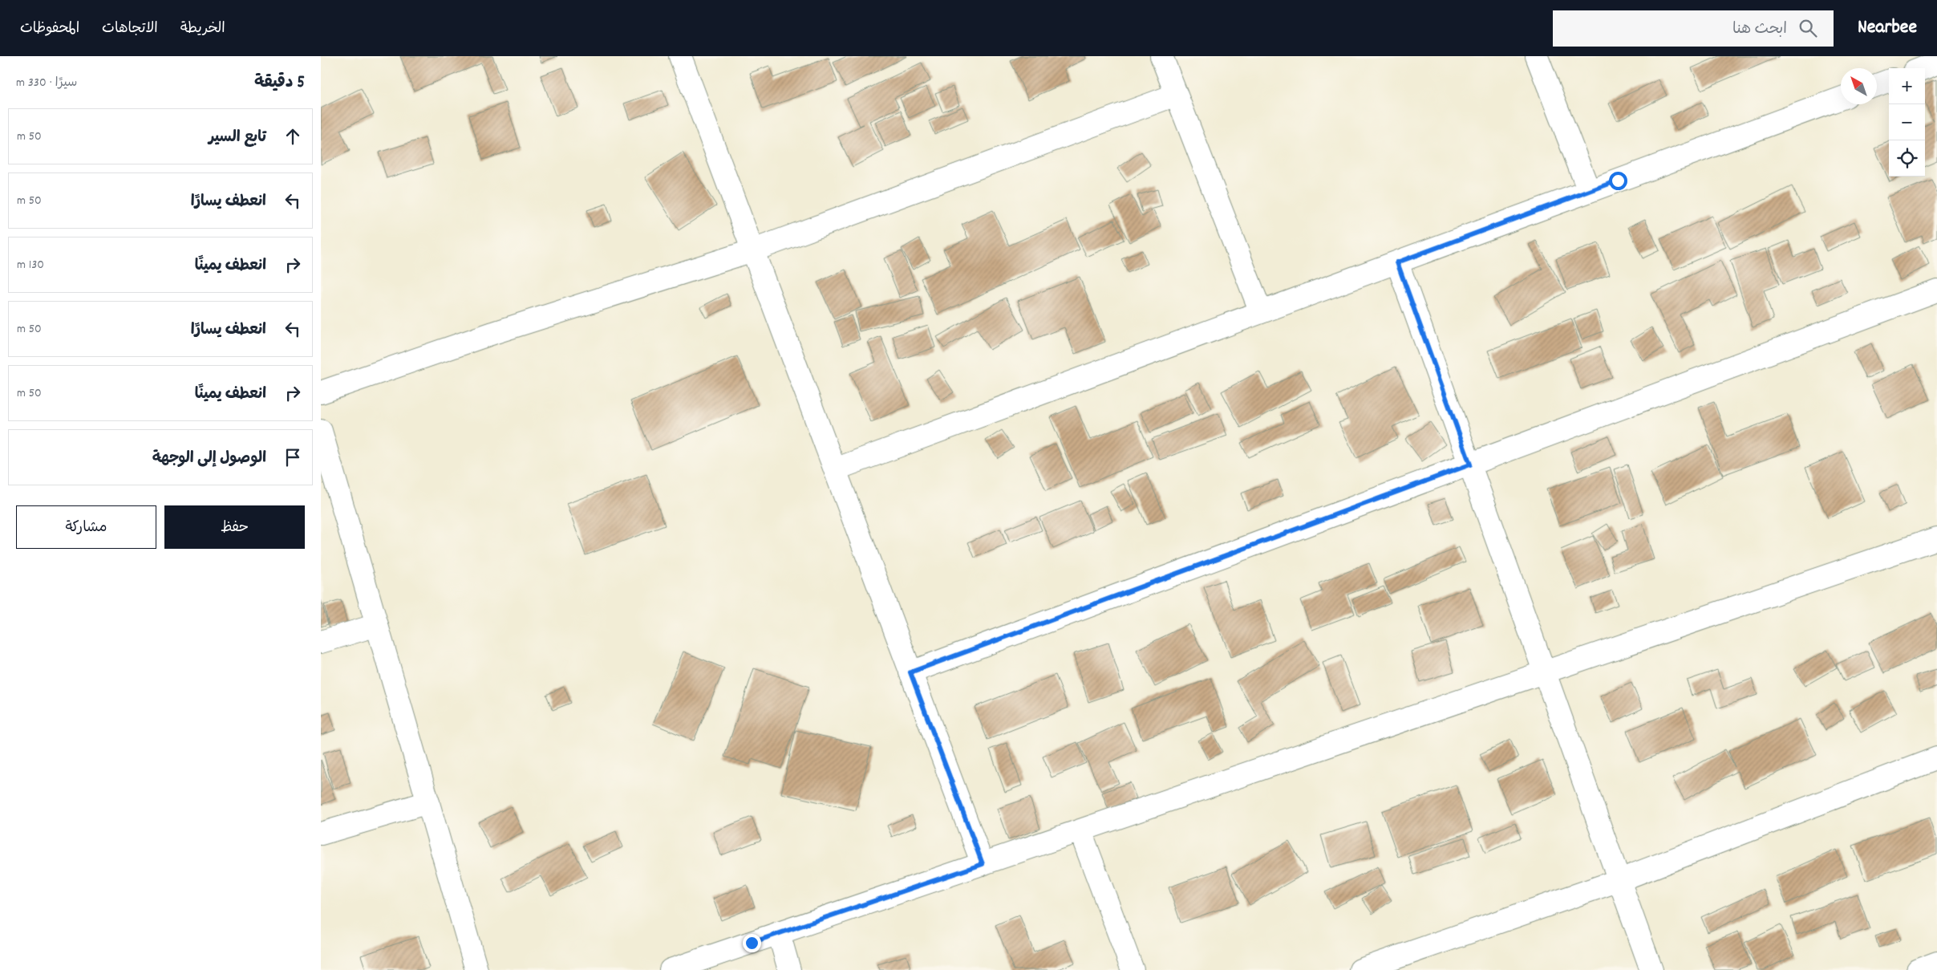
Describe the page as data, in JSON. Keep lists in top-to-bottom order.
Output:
{
  "north": "top left",
  "page": {
    "header": "Nearbee",
    "search": "ابحث هنا",
    "nav": ["الخريطة", "الاتجاهات", "المحفوظات"],
    "heading": ["5 دقيقة", "سيرًا · 330 m"],
    "map_buttons": ["+", "−"],
    "list": [
      ["تابع السير", "50 m"],
      ["انعطف يسارًا", "50 m"],
      ["انعطف يمينًا", "130 m"],
      ["انعطف يسارًا", "50 m"],
      ["انعطف يمينًا", "50 m"],
      "الوصول إلى الوجهة"
    ],
    "buttons": ["حفظ", "مشاركة"]
  }
}
